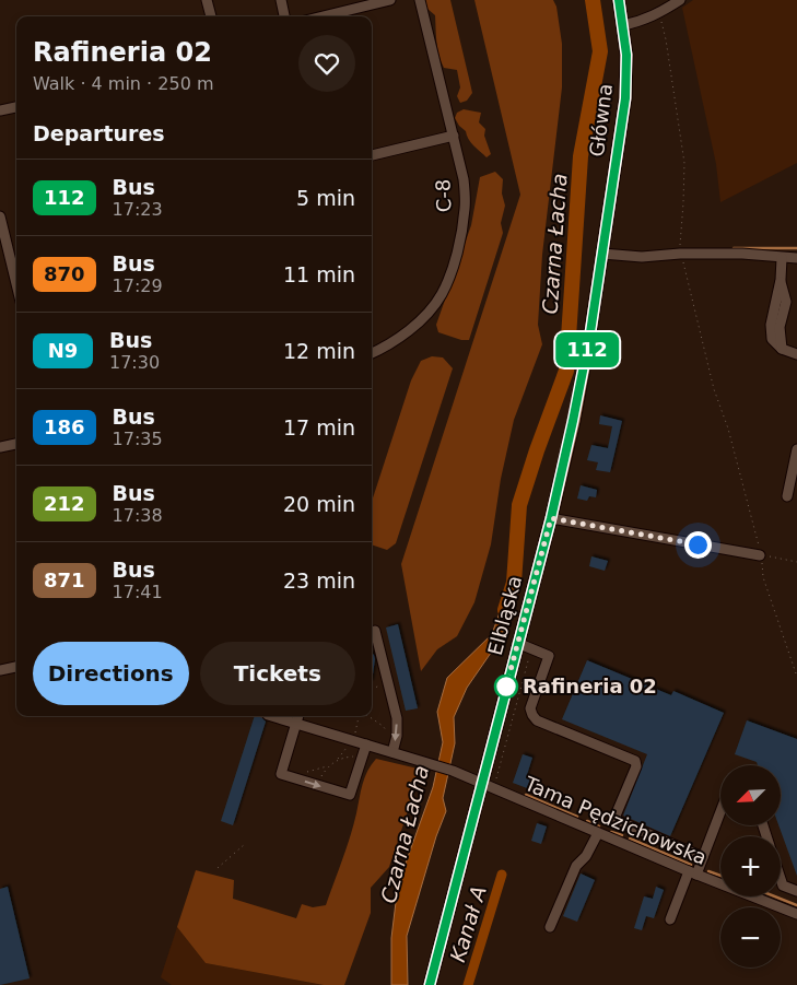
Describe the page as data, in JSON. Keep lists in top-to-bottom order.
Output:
{
  "streets": {
    "main road": ["Główna", "Elbląska"],
    "street": ["C-8", "Tama Pędzichowska"]
  },
  "crossings": [
    ["Główna", "Elbląska"],
    ["Elbląska", "Tama Pędzichowska"]
  ],
  "water": ["Czarna Łacha", "Kanał A"],
  "places": ["Rafineria 02"],
  "lines": ["bus line 112"],
  "north": "bottom left",
  "page": {
    "on_map": "112",
    "heading": [
      ["Rafineria 02", "Walk · 4 min · 250 m"],
      "Departures"
    ],
    "list": [
      {
        "mark": "112",
        "name": "Bus",
        "note": "17:23",
        "value": "5 min"
      },
      {
        "mark": "870",
        "name": "Bus",
        "note": "17:29",
        "value": "11 min"
      },
      {
        "mark": "N9",
        "name": "Bus",
        "note": "17:30",
        "value": "12 min"
      },
      {
        "mark": "186",
        "name": "Bus",
        "note": "17:35",
        "value": "17 min"
      },
      {
        "mark": "212",
        "name": "Bus",
        "note": "17:38",
        "value": "20 min"
      },
      {
        "mark": "871",
        "name": "Bus",
        "note": "17:41",
        "value": "23 min"
      }
    ],
    "buttons": ["Directions", "Tickets"],
    "map_buttons": ["+", "−"]
  }
}
